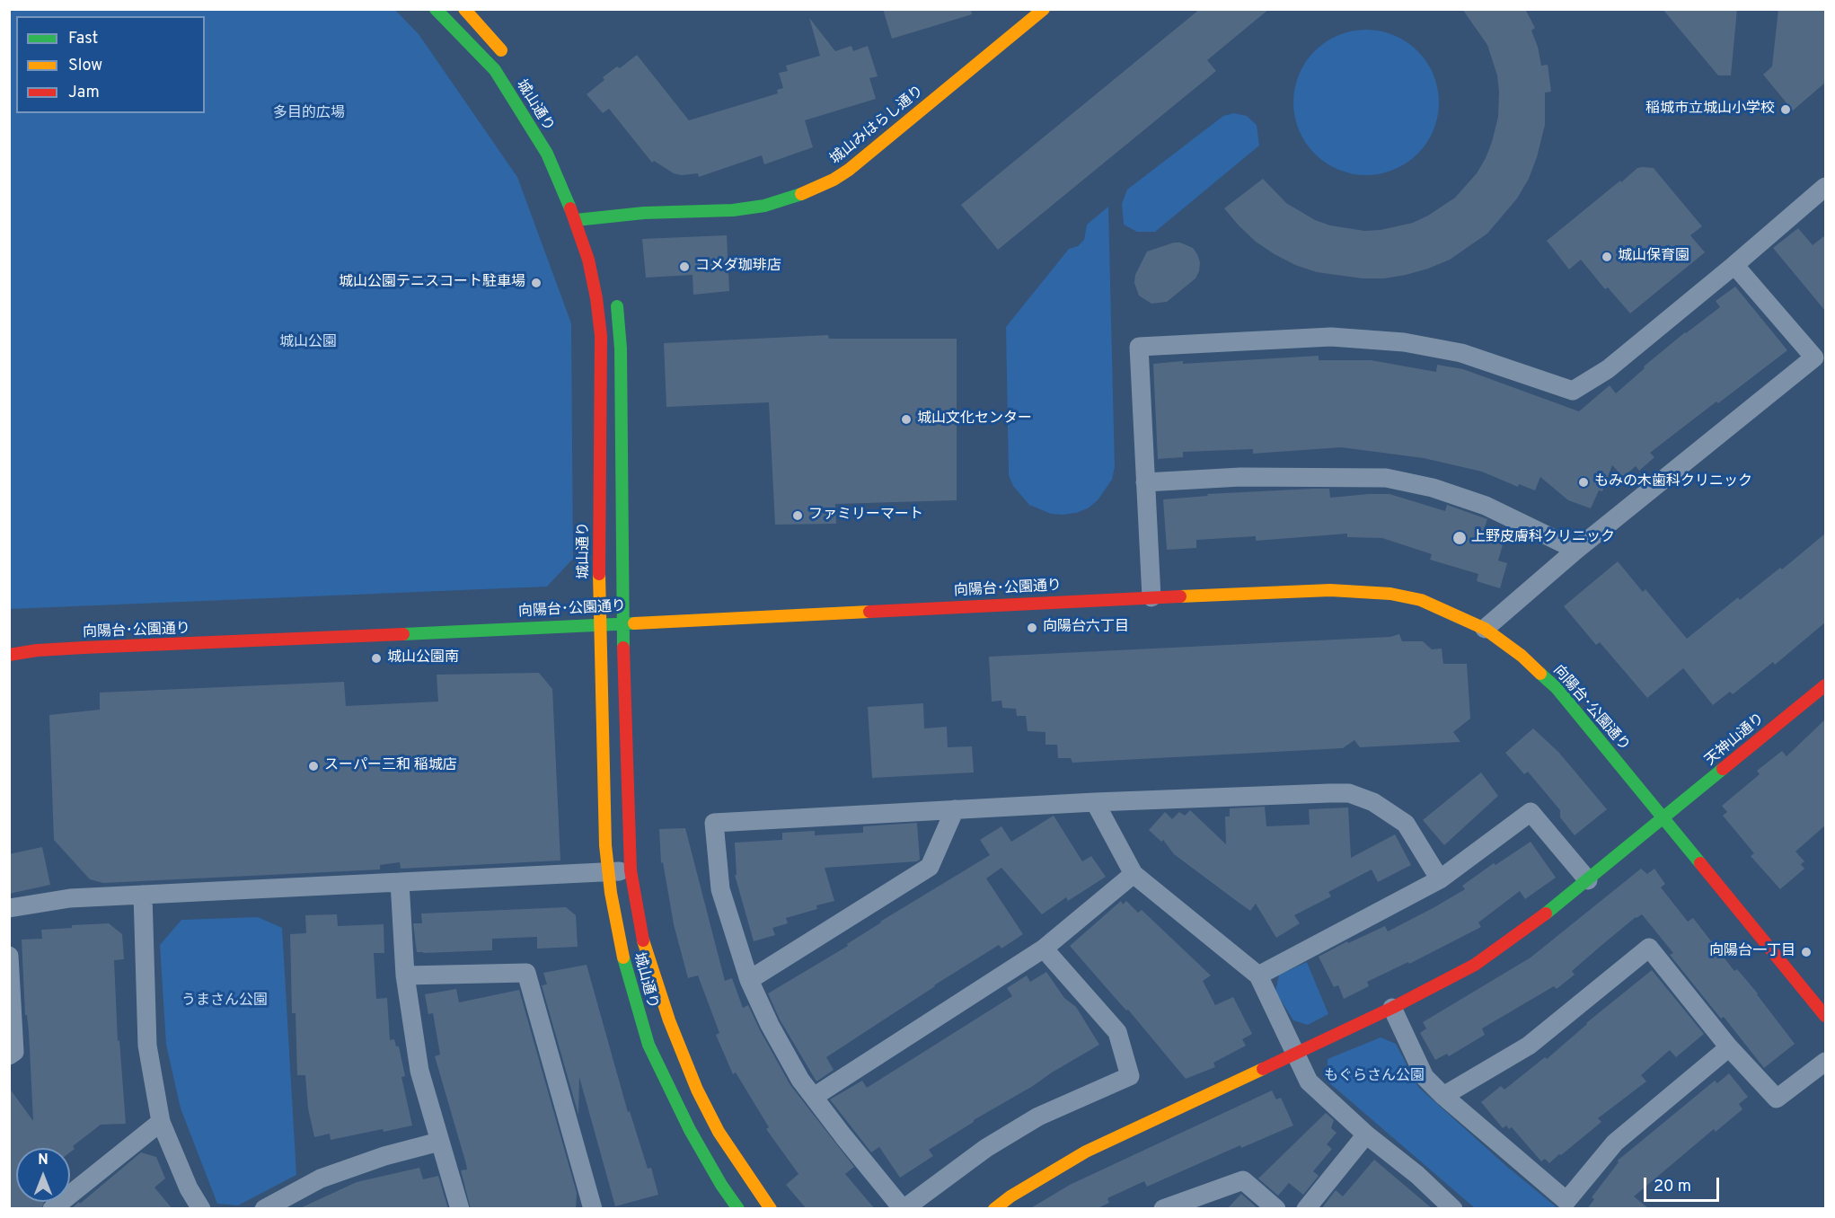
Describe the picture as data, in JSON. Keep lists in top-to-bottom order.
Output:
{
  "streets": {
    "street": [
      "城山通り",
      "城山みはらし通り",
      "向陽台･公園通り",
      "天神山通り"
    ]
  },
  "crossings": [
    ["城山通り", "城山みはらし通り"],
    ["城山通り", "向陽台･公園通り"],
    ["向陽台･公園通り", "天神山通り"]
  ],
  "parks": [
    "多目的広場",
    "城山公園",
    "うまさん公園",
    "もぐらさん公園"
  ],
  "places": [
    "稲城市立城山小学校",
    "城山保育園",
    "コメダ珈琲店",
    "城山公園テニスコート駐車場",
    "城山文化センター",
    "もみの木歯科クリニック",
    "ファミリーマート",
    "上野皮膚科クリニック",
    "向陽台六丁目",
    "城山公園南",
    "スーパー三和 稲城店",
    "向陽台一丁目"
  ],
  "legend": ["Fast", "Slow", "Jam"],
  "scale_bar": "20 m",
  "north": "top"
}
